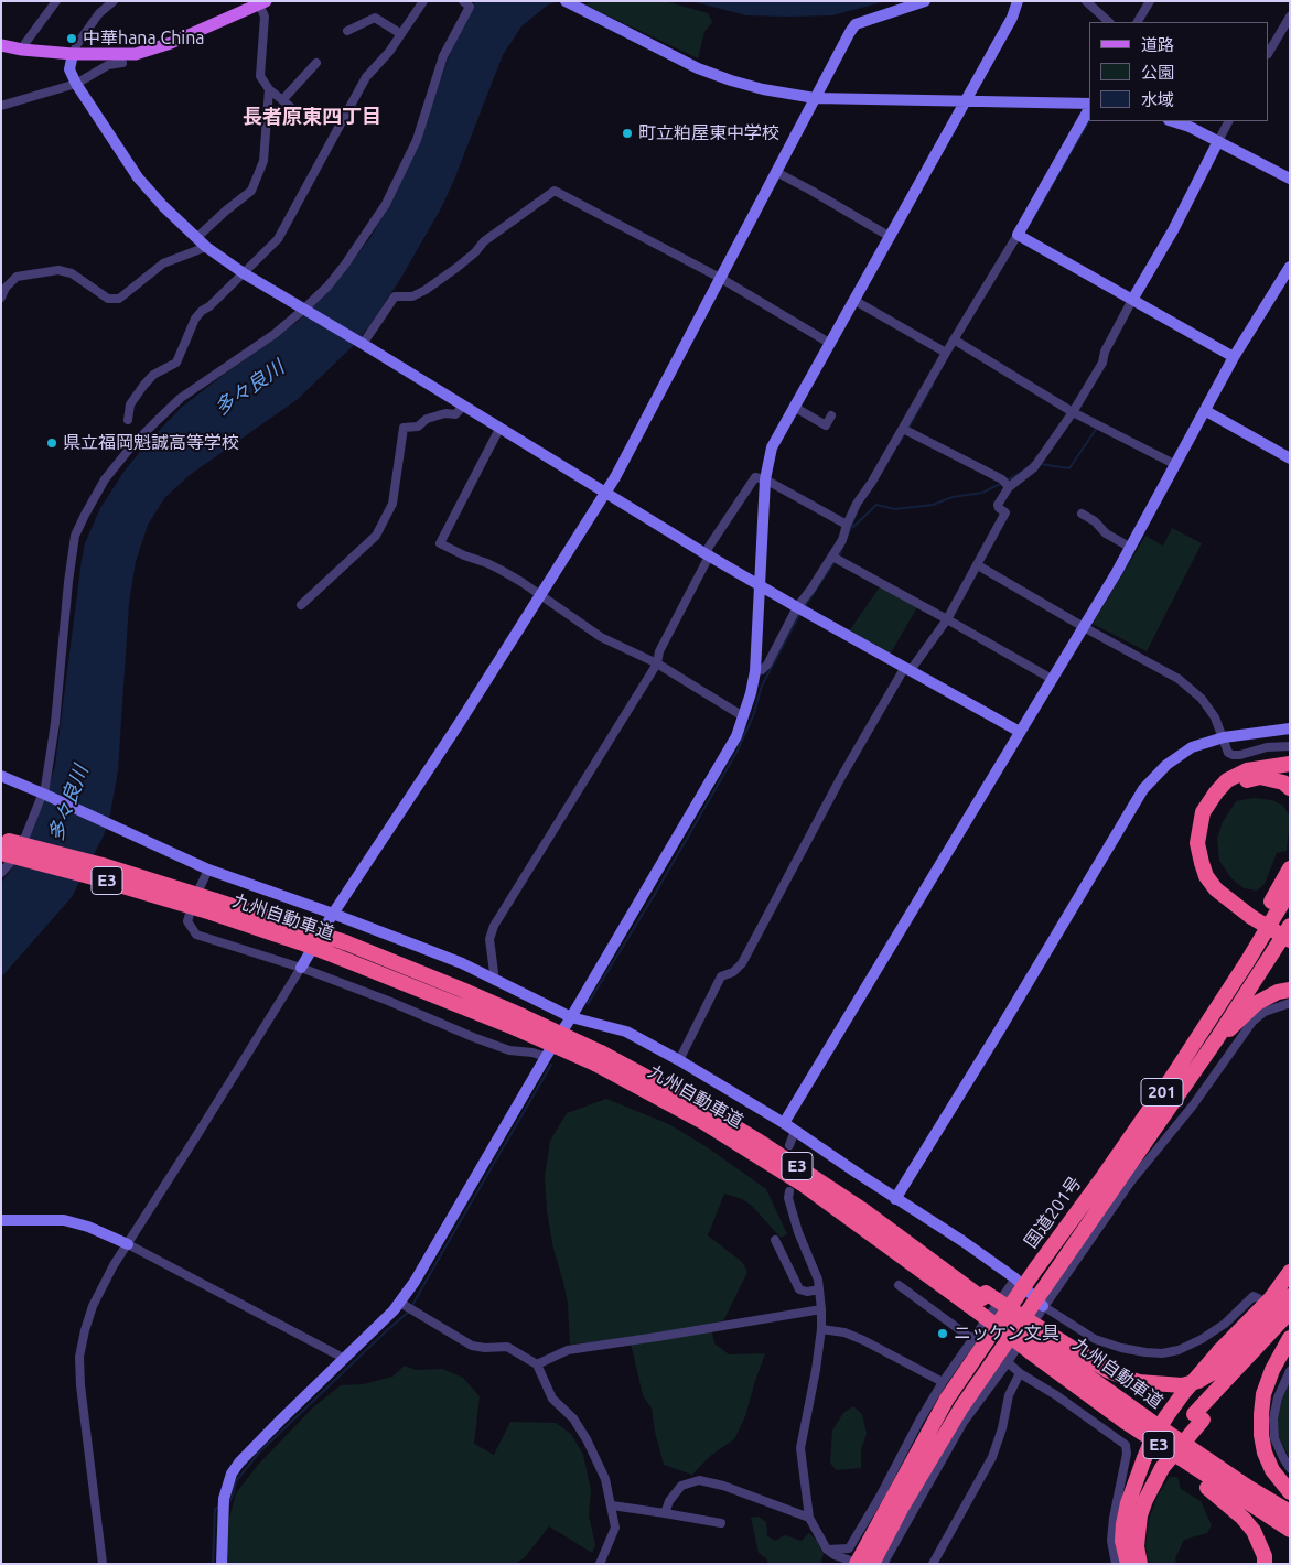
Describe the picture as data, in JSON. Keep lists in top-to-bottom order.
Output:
{
  "streets": {
    "highway": [
      "E3",
      "九州自動車道",
      "201",
      "国道201号"
    ]
  },
  "districts": ["長者原東四丁目"],
  "water": ["多々良川"],
  "places": [
    "中華hana China",
    "町立粕屋東中学校",
    "県立福岡魁誠高等学校",
    "ニッケン文具"
  ],
  "legend": ["道路", "公園", "水域"]
}
